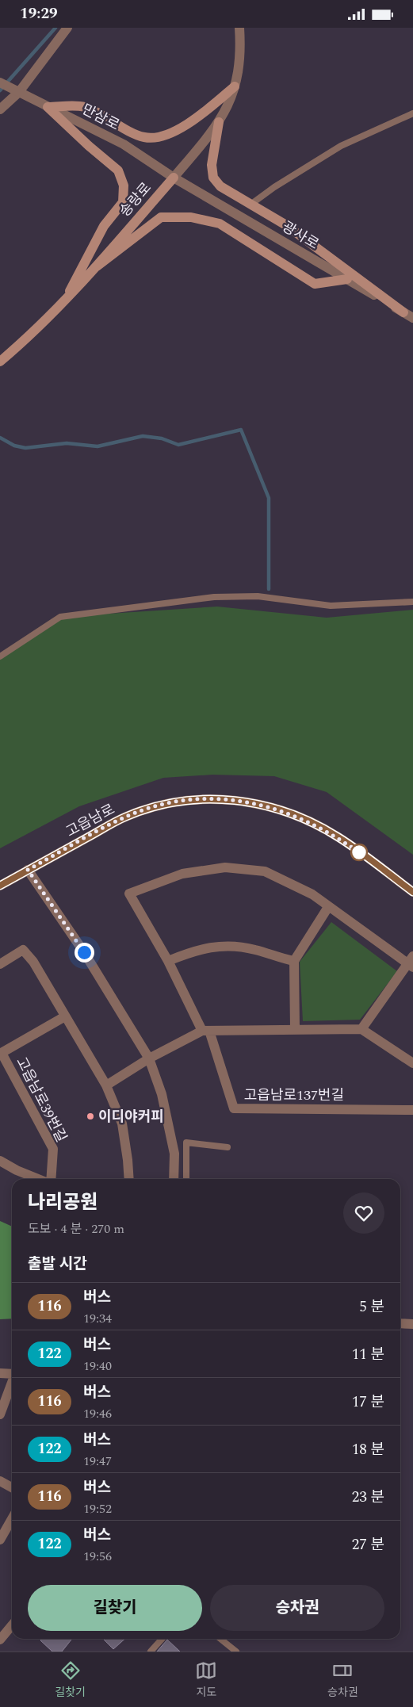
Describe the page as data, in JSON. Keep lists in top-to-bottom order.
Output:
{
  "streets": {
    "main road": ["송랑로"],
    "street": [
      "만삼로",
      "광사로",
      "고읍남로",
      "고읍남로137번길",
      "고읍남로39번길"
    ]
  },
  "crossings": [
    ["만삼로", "송랑로"],
    ["만삼로", "광사로"],
    ["송랑로", "광사로"]
  ],
  "places": ["이디야커피"],
  "lines": ["bus line 116"],
  "page": {
    "status": "19:29",
    "heading": [
      ["나리공원", "도보 · 4 분 · 270 m"],
      "출발 시간"
    ],
    "list": [
      {
        "mark": "116",
        "name": "버스",
        "note": "19:34",
        "value": "5 분"
      },
      {
        "mark": "122",
        "name": "버스",
        "note": "19:40",
        "value": "11 분"
      },
      {
        "mark": "116",
        "name": "버스",
        "note": "19:46",
        "value": "17 분"
      },
      {
        "mark": "122",
        "name": "버스",
        "note": "19:47",
        "value": "18 분"
      },
      {
        "mark": "116",
        "name": "버스",
        "note": "19:52",
        "value": "23 분"
      },
      {
        "mark": "122",
        "name": "버스",
        "note": "19:56",
        "value": "27 분"
      }
    ],
    "buttons": ["길찾기", "승차권"],
    "tabs": ["길찾기", "지도", "승차권"]
  }
}
